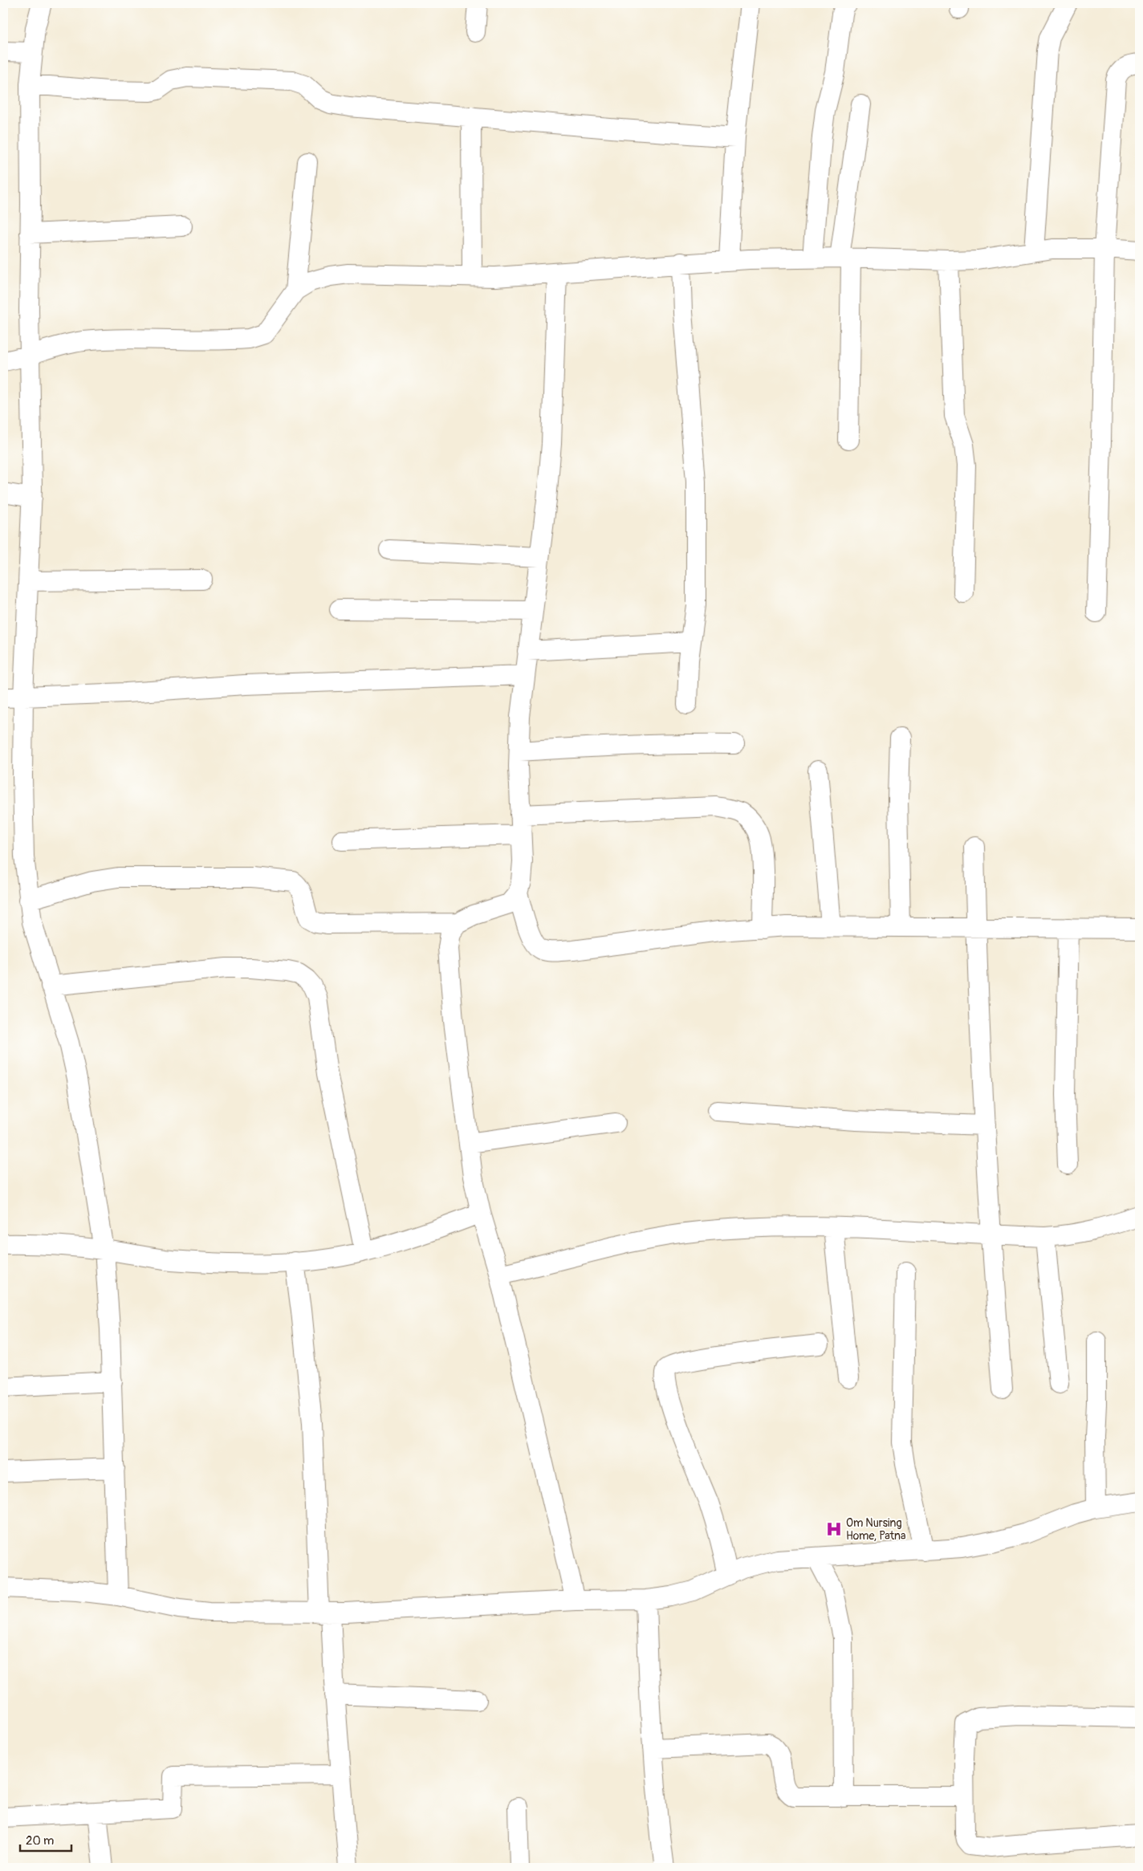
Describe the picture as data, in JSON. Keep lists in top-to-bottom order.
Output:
{
  "places": {
    "hospital": ["Om Nursing Home, Patna"]
  },
  "scale_bar": "20 m"
}
